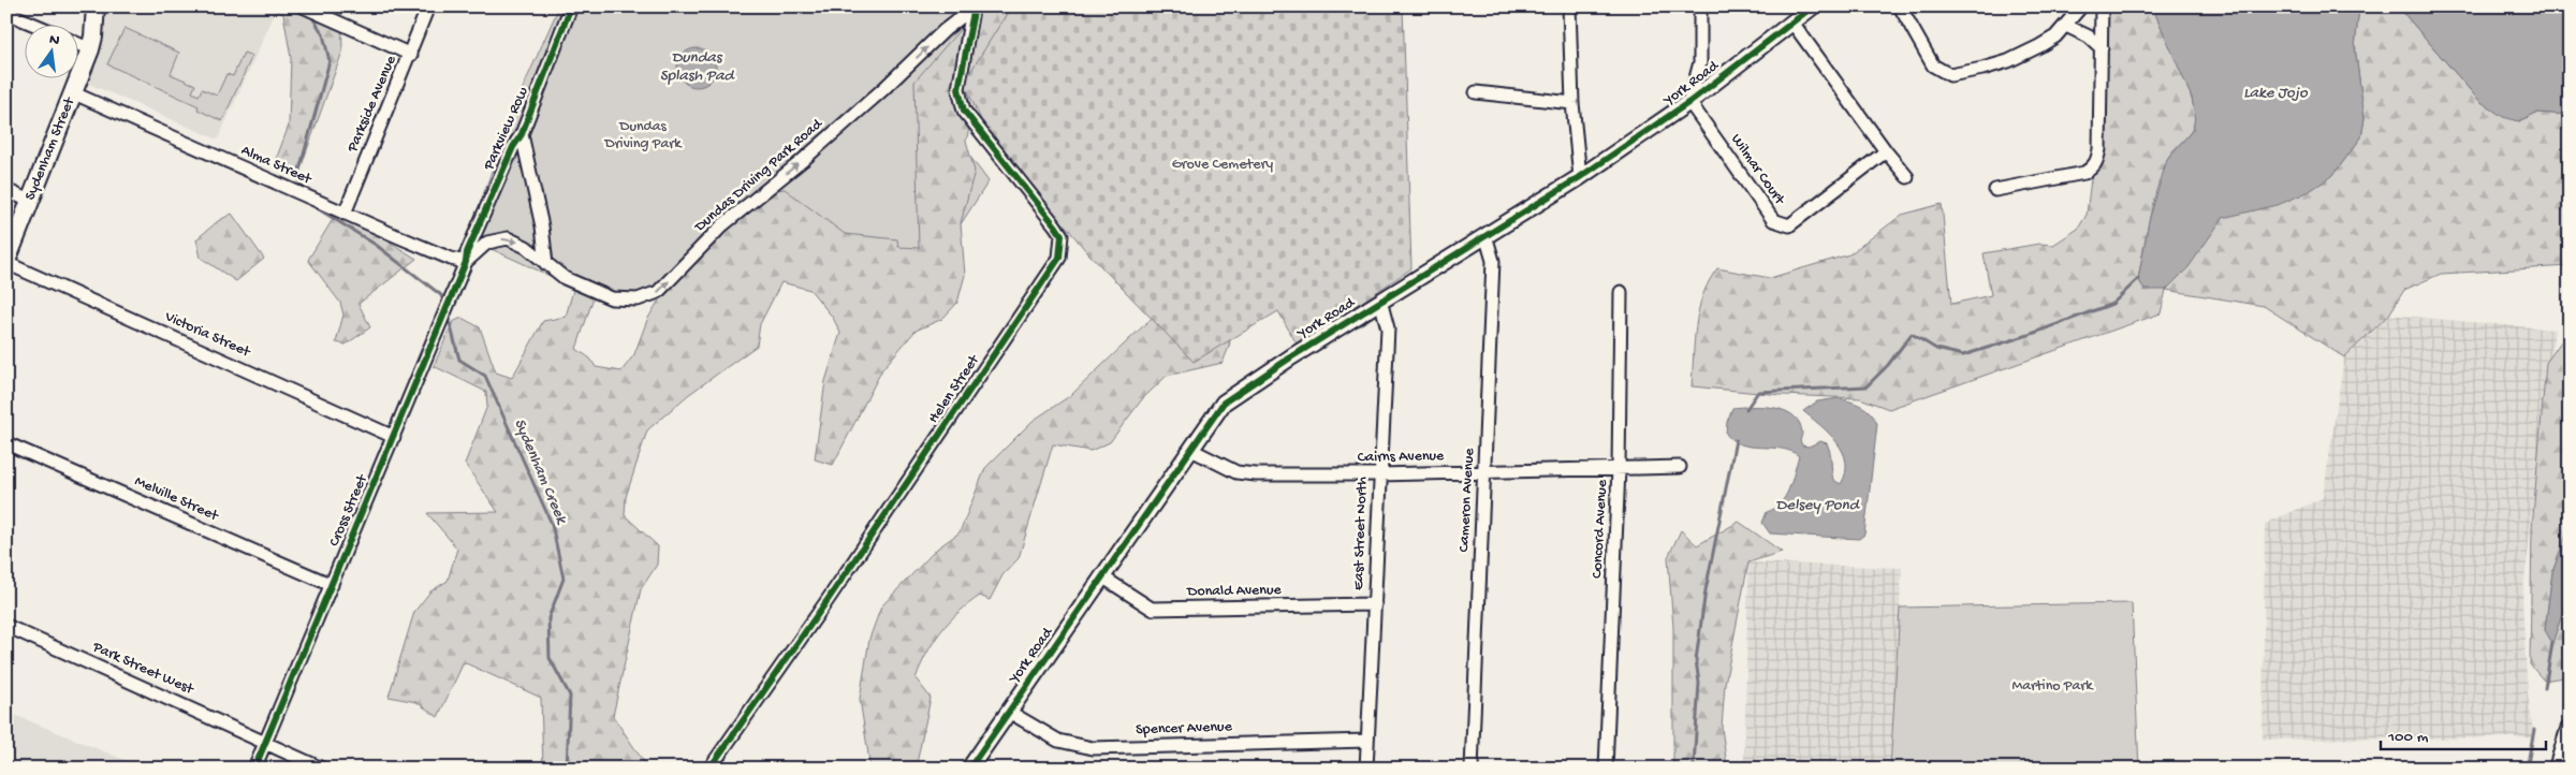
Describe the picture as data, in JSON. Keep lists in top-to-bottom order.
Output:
{
  "streets": {
    "main road": ["Sydenham Street"],
    "street": [
      "York Road",
      "Parkside Avenue",
      "Parkview Row",
      "Alma Street",
      "Wilmar Court",
      "Dundas Driving Park Road",
      "Victoria Street",
      "Helen Street",
      "Cairns Avenue",
      "Melville Street",
      "Cameron Avenue",
      "Cross Street",
      "Concord Avenue",
      "East Street North",
      "Donald Avenue",
      "Park Street West",
      "Spencer Avenue"
    ]
  },
  "crossings": [
    ["York Road", "Wilmar Court"],
    ["York Road", "Cairns Avenue"],
    ["York Road", "Cameron Avenue"],
    ["York Road", "East Street North"],
    ["York Road", "Donald Avenue"],
    ["York Road", "Spencer Avenue"],
    ["Parkside Avenue", "Alma Street"],
    ["Parkview Row", "Alma Street"],
    ["Parkview Row", "Dundas Driving Park Road"],
    ["Parkview Row", "Cross Street"],
    ["Sydenham Street", "Alma Street"],
    ["Sydenham Street", "Victoria Street"],
    ["Alma Street", "Dundas Driving Park Road"],
    ["Alma Street", "Cross Street"],
    ["Dundas Driving Park Road", "Helen Street"],
    ["Dundas Driving Park Road", "Cross Street"],
    ["Victoria Street", "Cross Street"],
    ["Cairns Avenue", "Cameron Avenue"],
    ["Cairns Avenue", "Concord Avenue"],
    ["Cairns Avenue", "East Street North"],
    ["Melville Street", "Cross Street"],
    ["Cross Street", "Park Street West"],
    ["East Street North", "Donald Avenue"],
    ["East Street North", "Spencer Avenue"]
  ],
  "one_way": ["Dundas Driving Park Road"],
  "water": [
    "Dundas Splash Pad",
    "Lake Jojo",
    "Sydenham Creek",
    "Delsey Pond"
  ],
  "parks": ["Dundas Driving Park", "Grove Cemetery", "Martino Park"],
  "scale_bar": "100 m",
  "north": "top"
}
